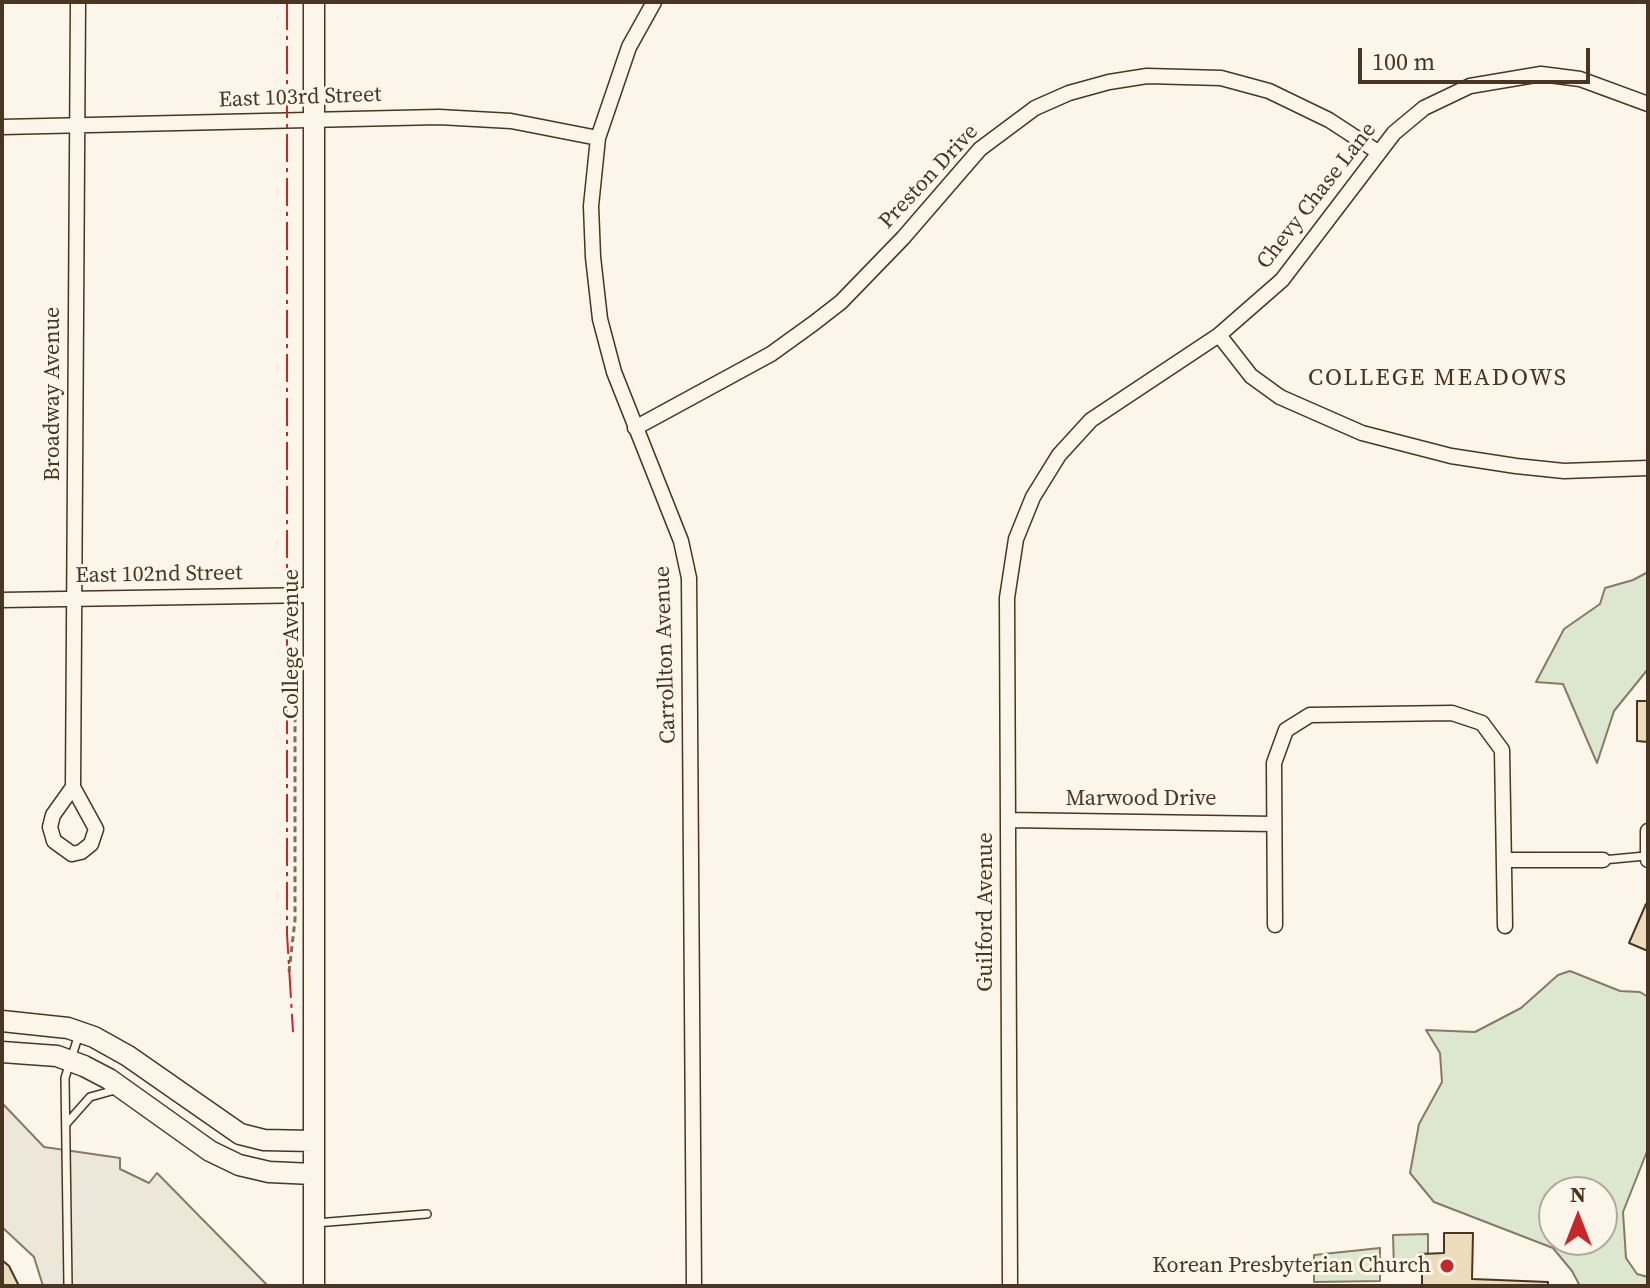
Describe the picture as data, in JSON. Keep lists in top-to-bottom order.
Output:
{
  "streets": {
    "main road": ["College Avenue"],
    "street": [
      "East 103rd Street",
      "Preston Drive",
      "Chevy Chase Lane",
      "Broadway Avenue",
      "East 102nd Street",
      "Carrollton Avenue",
      "Marwood Drive",
      "Guilford Avenue"
    ]
  },
  "crossings": [
    ["East 103rd Street", "Broadway Avenue"],
    ["East 103rd Street", "College Avenue"],
    ["East 103rd Street", "Carrollton Avenue"],
    ["Preston Drive", "Chevy Chase Lane"],
    ["Preston Drive", "Carrollton Avenue"],
    ["Chevy Chase Lane", "Guilford Avenue"],
    ["Broadway Avenue", "East 102nd Street"],
    ["East 102nd Street", "College Avenue"],
    ["Marwood Drive", "Guilford Avenue"]
  ],
  "districts": ["COLLEGE MEADOWS"],
  "places": ["Korean Presbyterian Church"],
  "scale_bar": "100 m",
  "north": "top"
}
